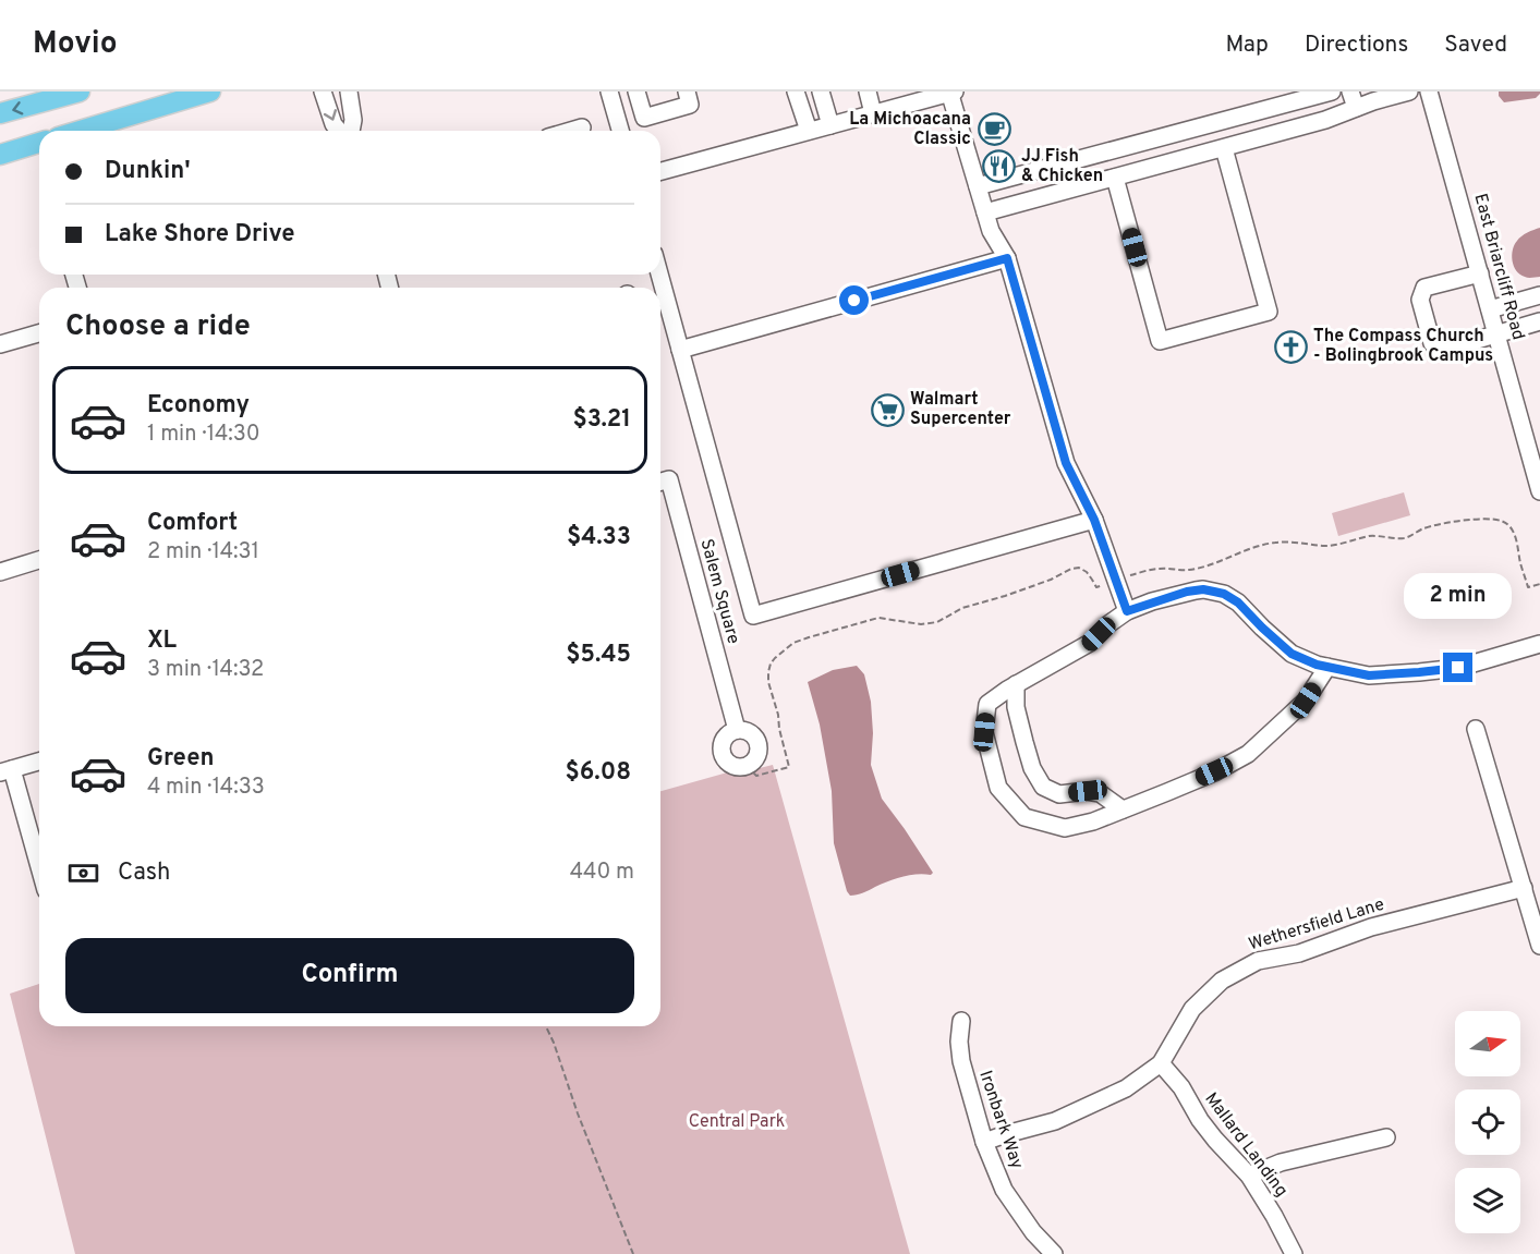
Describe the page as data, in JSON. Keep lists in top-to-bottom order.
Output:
{
  "streets": {
    "street": [
      "East Briarcliff Road",
      "Salem Square",
      "Wethersfield Lane",
      "Ironbark Way",
      "Mallard Landing"
    ]
  },
  "crossings": [
    ["Wethersfield Lane", "Ironbark Way"],
    ["Wethersfield Lane", "Mallard Landing"]
  ],
  "parks": ["Central Park"],
  "places": {
    "cafe": ["La Michoacana Classic"],
    "restaurant": ["JJ Fish & Chicken"],
    "church": ["The Compass Church - Bolingbrook Campus"],
    "supermarket": ["Walmart Supercenter"]
  },
  "north": "right",
  "page": {
    "header": "Movio",
    "nav": ["Map", "Directions", "Saved"],
    "banner": ["Dunkin'", "Lake Shore Drive"],
    "heading": "Choose a ride",
    "list": [
      {
        "name": "Economy",
        "note": "1 min · 14:30",
        "value": "$3.21"
      },
      {
        "name": "Comfort",
        "note": "2 min · 14:31",
        "value": "$4.33"
      },
      {
        "name": "XL",
        "note": "3 min · 14:32",
        "value": "$5.45"
      },
      {
        "name": "Green",
        "note": "4 min · 14:33",
        "value": "$6.08"
      }
    ],
    "bubble": "2 min",
    "pay": ["Cash", "440 m"],
    "buttons": "Confirm"
  }
}
